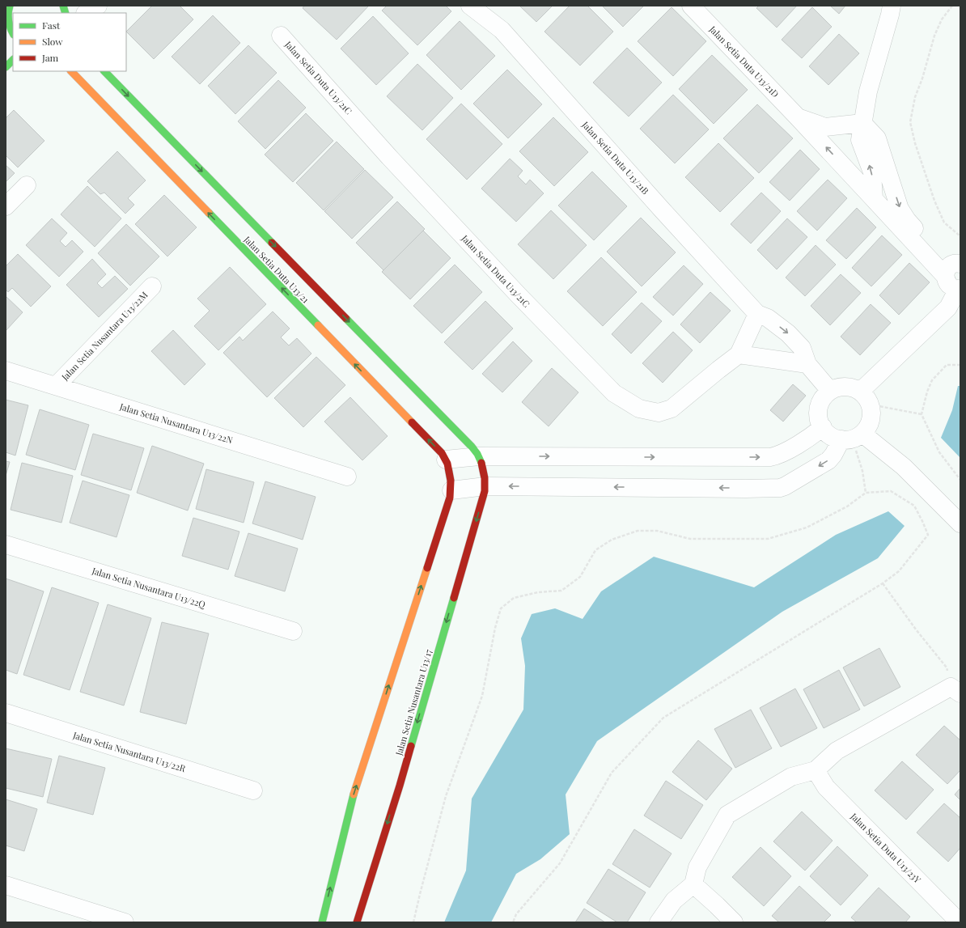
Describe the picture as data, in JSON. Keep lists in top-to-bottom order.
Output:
{
  "streets": {
    "main road": ["Jalan Setia Duta U13/21", "Jalan Setia Nusantara U13/17"],
    "street": [
      "Jalan Setia Duta U13/21D",
      "Jalan Setia Duta U13/21C",
      "Jalan Setia Duta U13/21B",
      "Jalan Setia Nusantara U13/22M",
      "Jalan Setia Nusantara U13/22N",
      "Jalan Setia Nusantara U13/22Q",
      "Jalan Setia Nusantara U13/22R",
      "Jalan Setia Duta U13/23Y"
    ]
  },
  "crossings": [
    ["Jalan Setia Duta U13/21", "Jalan Setia Nusantara U13/17"],
    ["Jalan Setia Nusantara U13/22M", "Jalan Setia Nusantara U13/22N"]
  ],
  "legend": ["Fast", "Slow", "Jam"]
}
